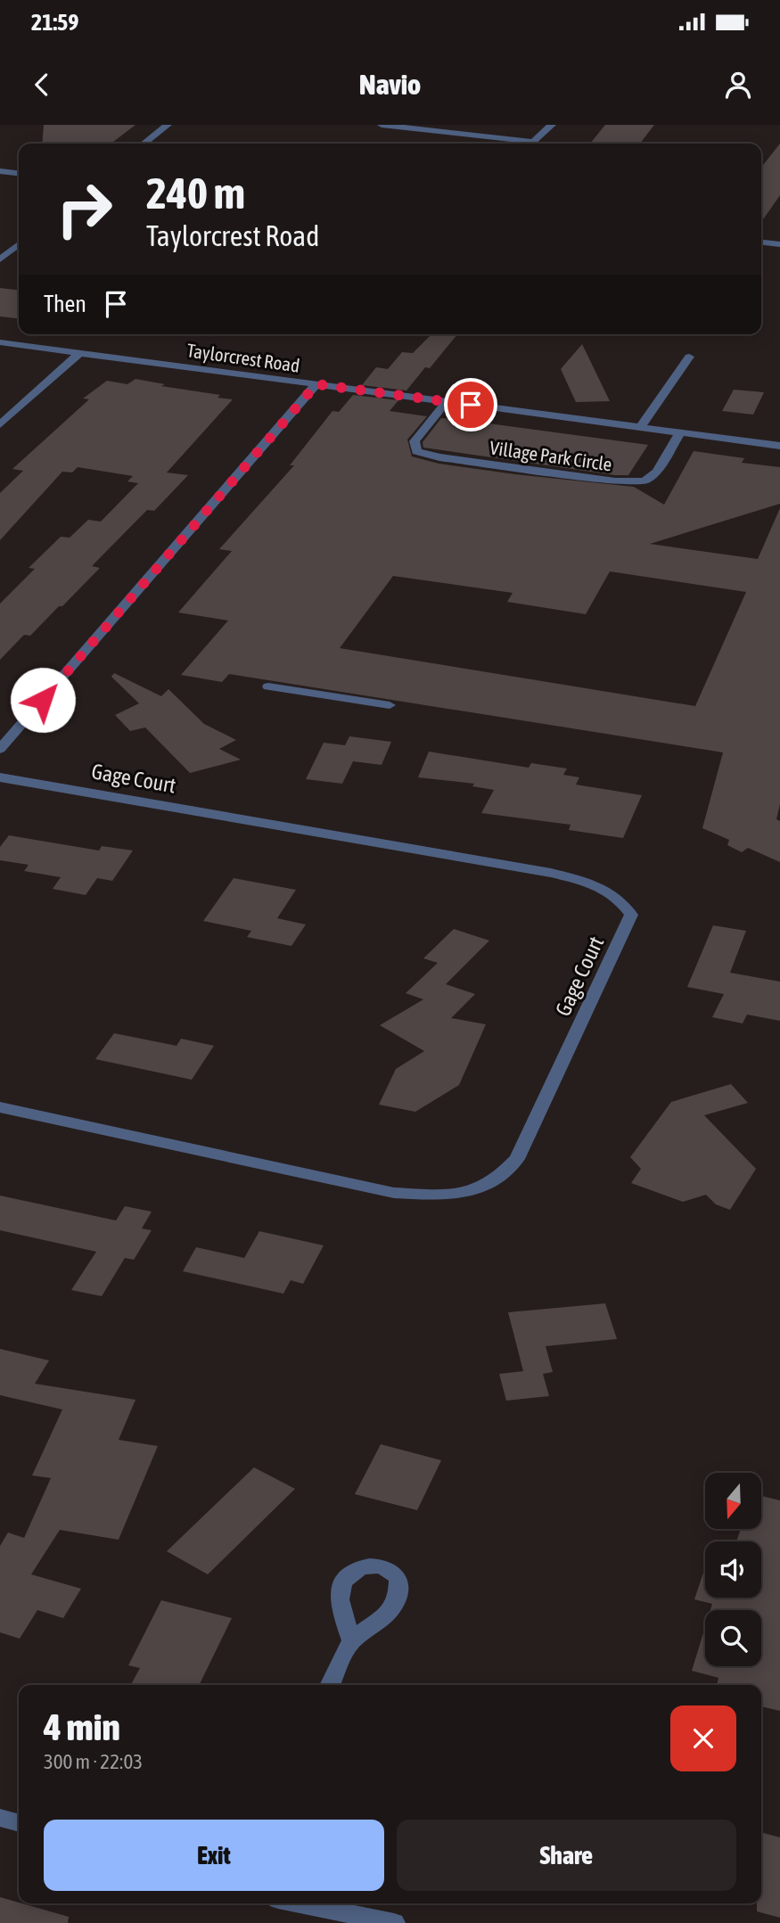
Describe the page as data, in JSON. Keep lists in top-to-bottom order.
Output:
{
  "streets": {
    "street": ["Taylorcrest Road", "Village Park Circle", "Gage Court"]
  },
  "crossings": [
    ["Taylorcrest Road", "Village Park Circle"]
  ],
  "north": "bottom",
  "page": {
    "status": "21:59",
    "header": "Navio",
    "turn": ["240 m", "Taylorcrest Road"],
    "then": "Then",
    "heading": ["4 min", "300 m · 22:03"],
    "buttons": ["Exit", "Share"]
  }
}
